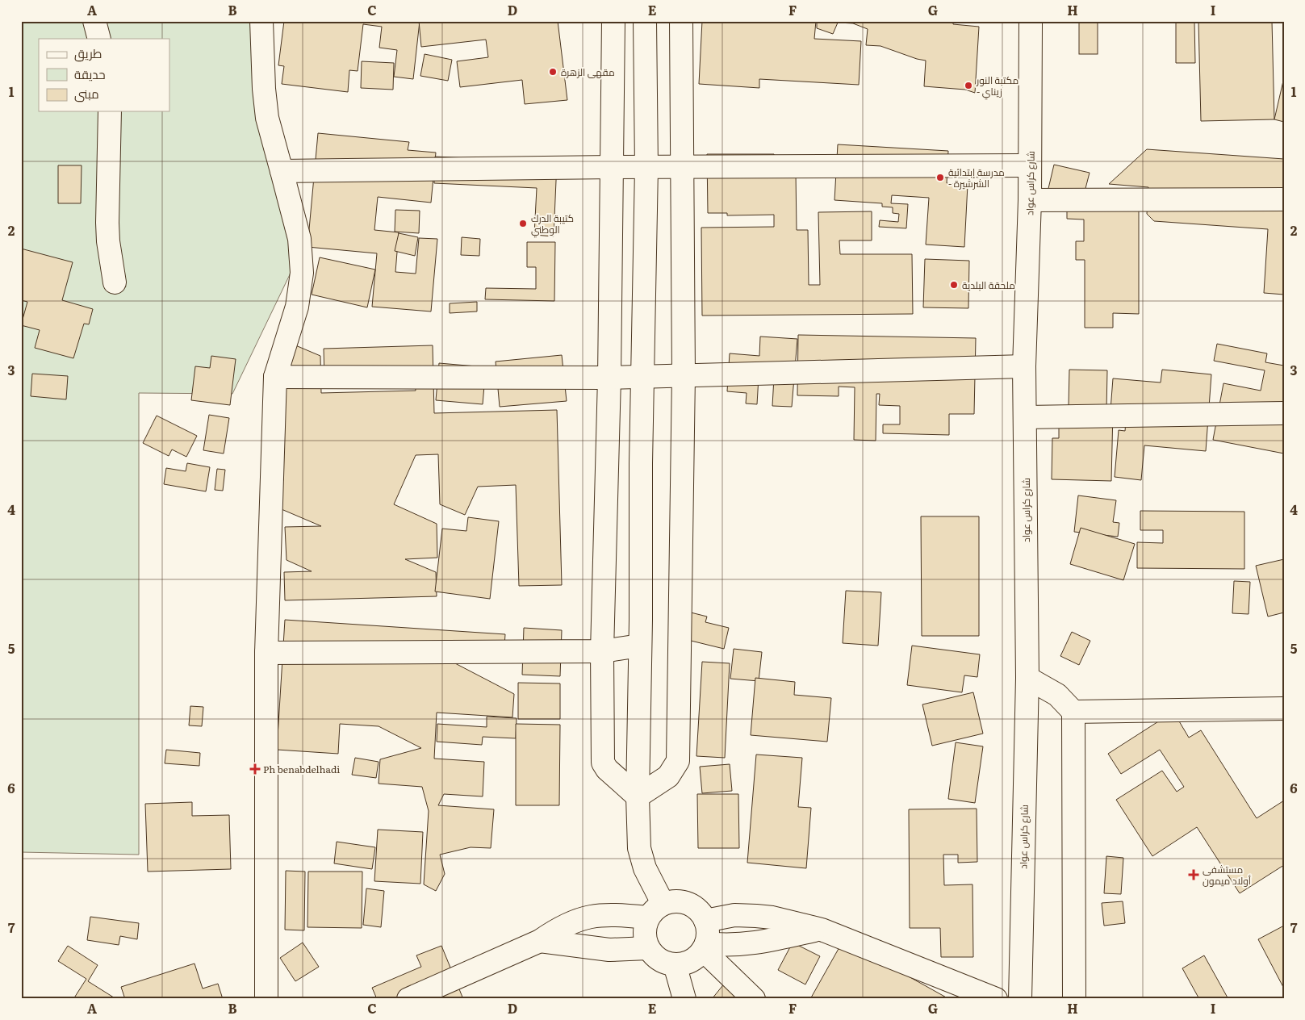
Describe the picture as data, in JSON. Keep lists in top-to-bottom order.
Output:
{
  "streets": {
    "street": ["شارع كراس عواد"]
  },
  "places": {
    "other": [
      "مقهى الزهرة",
      "مكتبة النور - زيناي",
      "مدرسة إبتدائية - الشرشيرة",
      "كتيبة الدرك الوطني",
      "ملحقة البلدية"
    ],
    "health": ["Ph benabdelhadi", "مستشفى أولاد ميمون"]
  },
  "legend": ["طريق", "حديقة", "مبنى"],
  "grid": {
    "columns": [
      "A",
      "B",
      "C",
      "D",
      "E",
      "F",
      "G",
      "H",
      "I"
    ],
    "rows": [
      "1",
      "2",
      "3",
      "4",
      "5",
      "6",
      "7"
    ]
  }
}
